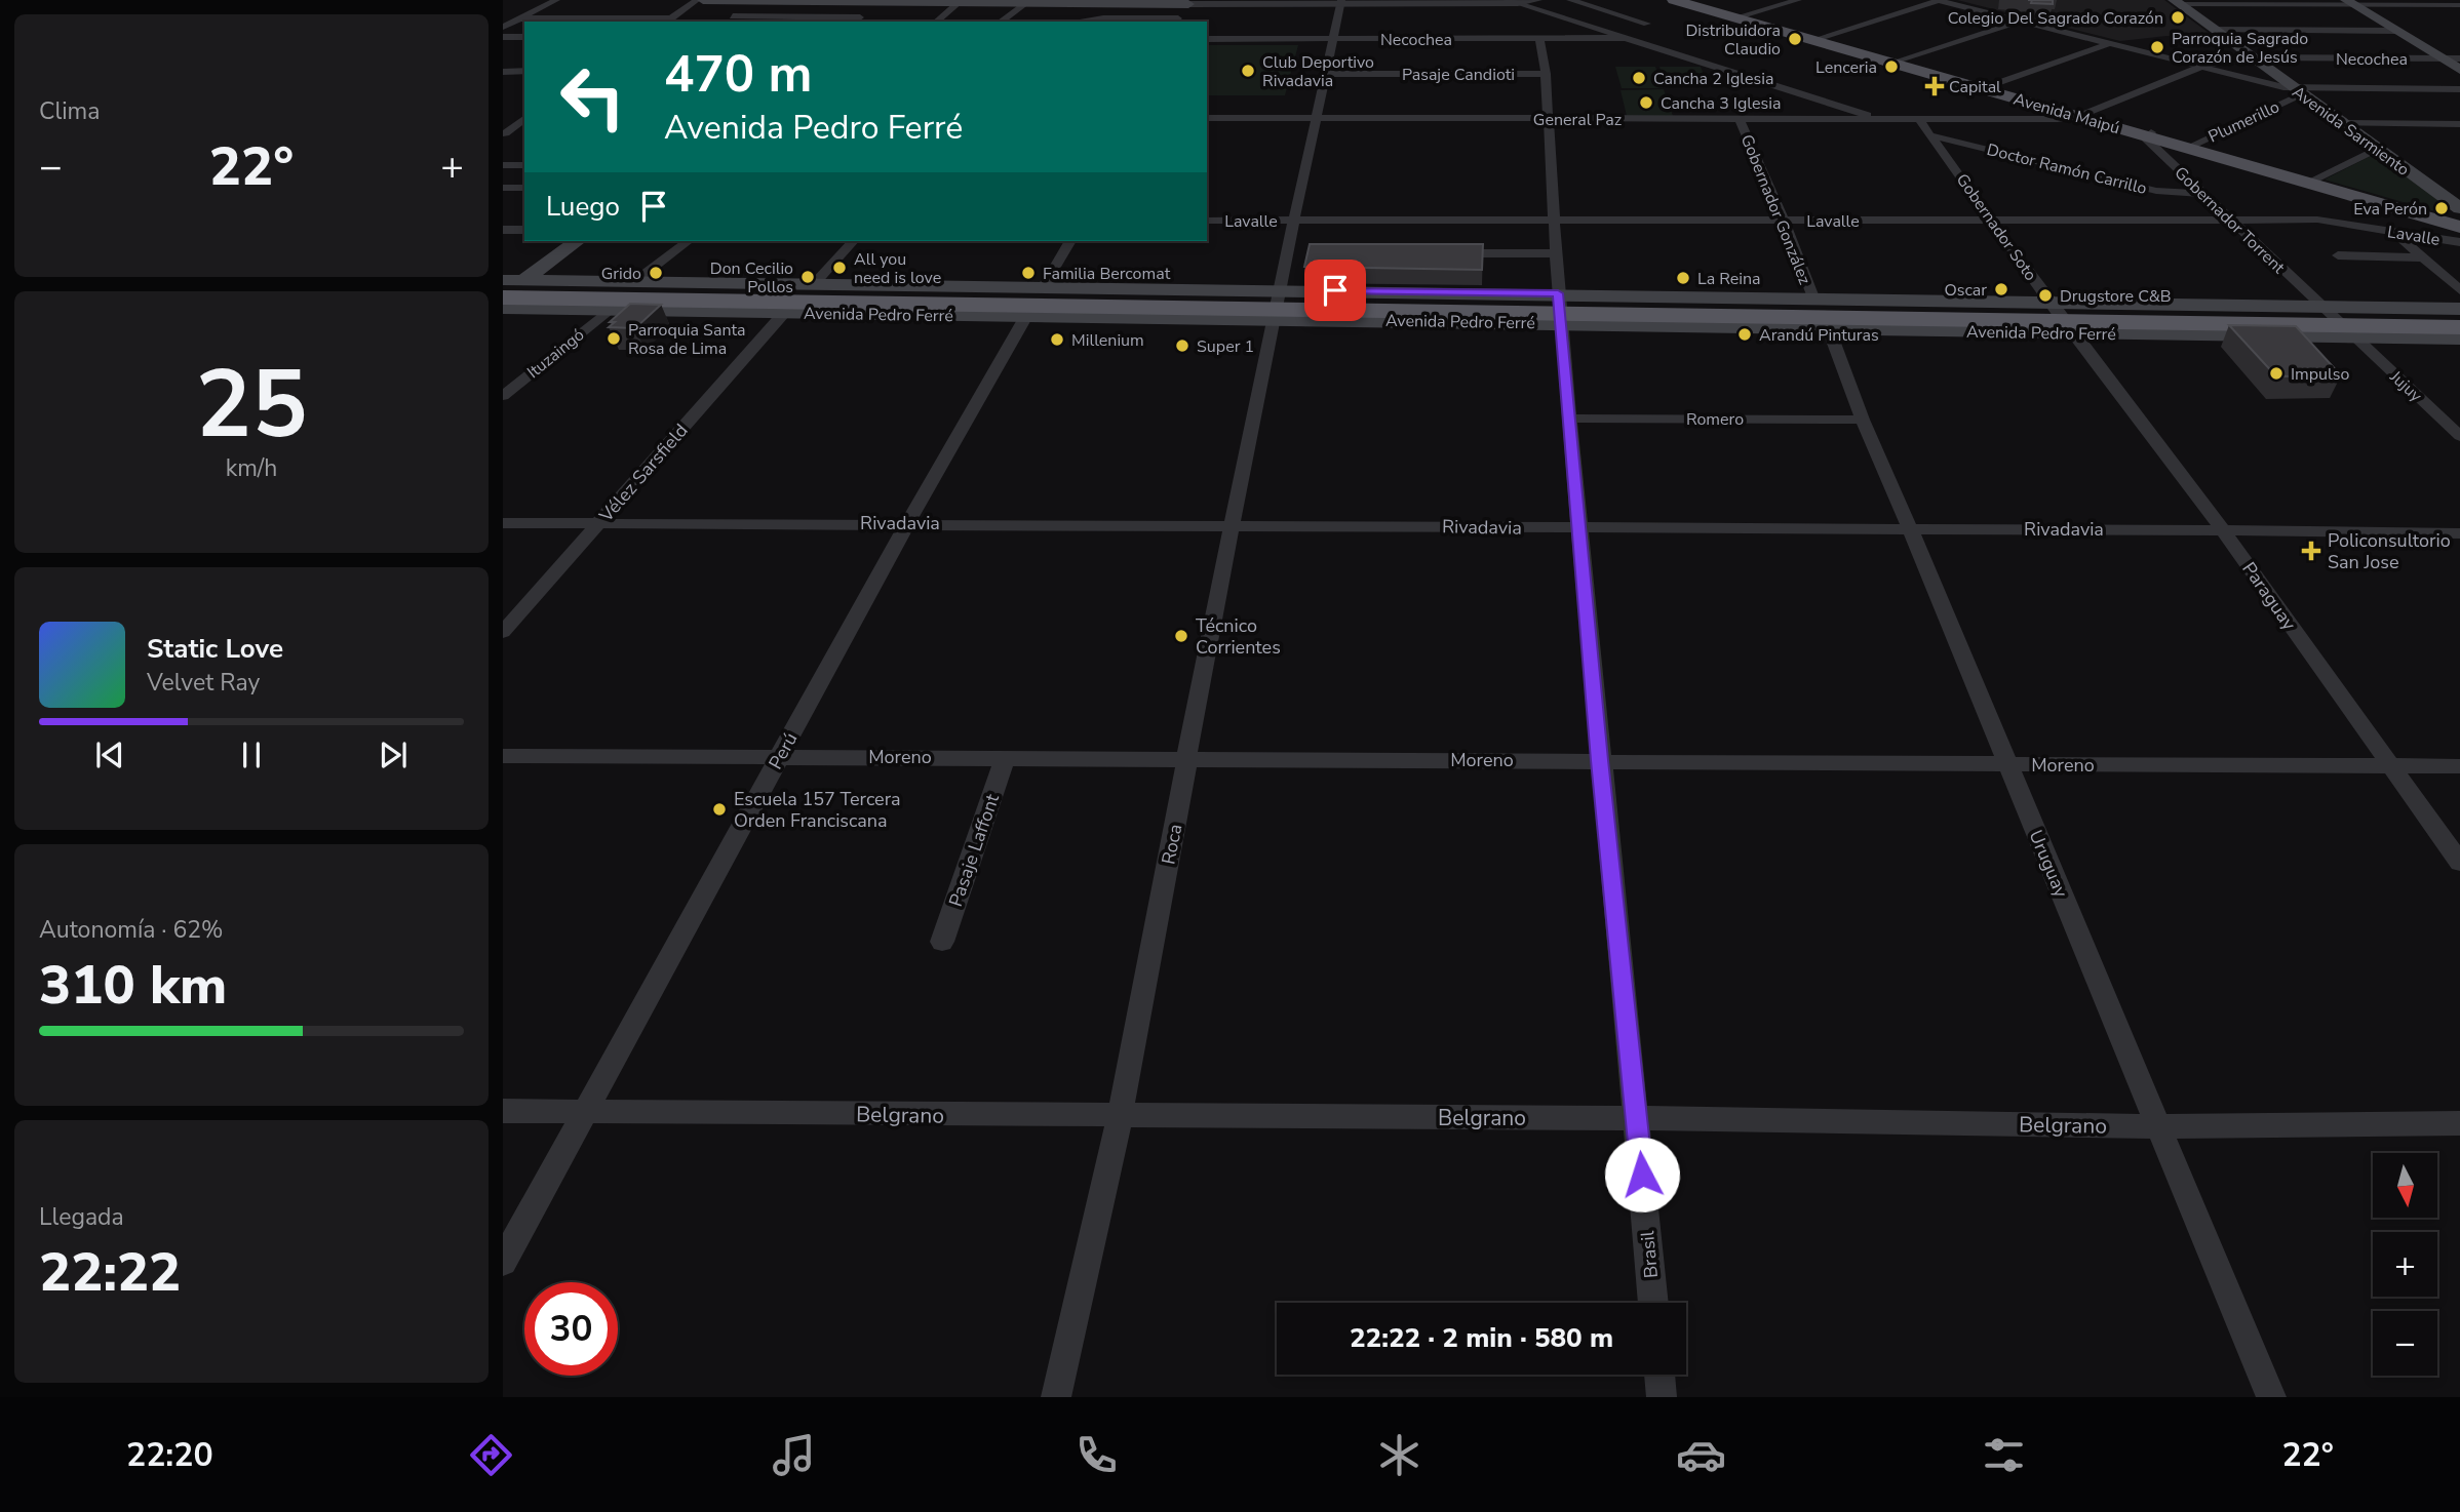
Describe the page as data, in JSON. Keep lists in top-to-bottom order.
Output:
{
  "streets": {
    "highway": ["Avenida Pedro Ferré"],
    "main road": ["Avenida Maipú", "Avenida Sarmiento"],
    "street": [
      "Necochea",
      "Pasaje Candioti",
      "General Paz",
      "Plumerillo",
      "Doctor Ramón Carrillo",
      "Gobernador González",
      "Gobernador Torrent",
      "Lavalle",
      "Gobernador Soto",
      "Ituzaingó",
      "Jujuy",
      "Romero",
      "Vélez Sarsfield",
      "Rivadavia",
      "Paraguay",
      "Perú",
      "Moreno",
      "Roca",
      "Pasaje Laffont",
      "Uruguay",
      "Belgrano",
      "Brasil"
    ]
  },
  "crossings": [
    ["Necochea", "Avenida Maipú"],
    ["Necochea", "General Paz"],
    ["Necochea", "Avenida Sarmiento"],
    ["Necochea", "Roca"],
    ["Necochea", "Brasil"],
    ["Pasaje Candioti", "Roca"],
    ["Pasaje Candioti", "Brasil"],
    ["Avenida Maipú", "General Paz"],
    ["Avenida Maipú", "Plumerillo"],
    ["Avenida Maipú", "Gobernador Torrent"],
    ["General Paz", "Gobernador González"],
    ["General Paz", "Gobernador Soto"],
    ["General Paz", "Roca"],
    ["General Paz", "Brasil"],
    ["Plumerillo", "Avenida Sarmiento"],
    ["Doctor Ramón Carrillo", "Gobernador Torrent"],
    ["Doctor Ramón Carrillo", "Gobernador Soto"],
    ["Gobernador González", "Lavalle"],
    ["Gobernador González", "Avenida Pedro Ferré"],
    ["Gobernador Torrent", "Lavalle"],
    ["Gobernador Torrent", "Avenida Pedro Ferré"],
    ["Gobernador Torrent", "Jujuy"],
    ["Lavalle", "Gobernador Soto"],
    ["Lavalle", "Roca"],
    ["Lavalle", "Brasil"],
    ["Gobernador Soto", "Avenida Pedro Ferré"],
    ["Gobernador Soto", "Paraguay"],
    ["Avenida Pedro Ferré", "Ituzaingó"],
    ["Avenida Pedro Ferré", "Jujuy"],
    ["Avenida Pedro Ferré", "Vélez Sarsfield"],
    ["Avenida Pedro Ferré", "Paraguay"],
    ["Avenida Pedro Ferré", "Perú"],
    ["Avenida Pedro Ferré", "Roca"],
    ["Avenida Pedro Ferré", "Uruguay"],
    ["Avenida Pedro Ferré", "Brasil"],
    ["Romero", "Uruguay"],
    ["Romero", "Brasil"],
    ["Vélez Sarsfield", "Rivadavia"],
    ["Rivadavia", "Paraguay"],
    ["Rivadavia", "Perú"],
    ["Rivadavia", "Roca"],
    ["Rivadavia", "Uruguay"],
    ["Rivadavia", "Brasil"],
    ["Paraguay", "Moreno"],
    ["Perú", "Moreno"],
    ["Perú", "Belgrano"],
    ["Moreno", "Roca"],
    ["Moreno", "Pasaje Laffont"],
    ["Moreno", "Uruguay"],
    ["Moreno", "Brasil"],
    ["Roca", "Belgrano"],
    ["Uruguay", "Belgrano"],
    ["Belgrano", "Brasil"]
  ],
  "places": {
    "other": [
      "Colegio Del Sagrado Corazón",
      "Distribuidora Claudio",
      "Parroquia Sagrado Corazón de Jesús",
      "Lenceria",
      "Club Deportivo Rivadavia",
      "Cancha 2 Iglesia",
      "Cancha 3 Iglesia",
      "Eva Perón",
      "All you need is love",
      "Grido",
      "Familia Bercomat",
      "Don Cecilio Pollos",
      "La Reina",
      "Oscar",
      "Drugstore C&B",
      "Arandú Pinturas",
      "Parroquia Santa Rosa de Lima",
      "Millenium",
      "Super 1",
      "Impulso",
      "Técnico Corrientes",
      "Escuela 157 Tercera Orden Franciscana"
    ],
    "health": ["Capital", "Policonsultorio San Jose"]
  },
  "north": "bottom",
  "page": {
    "tile": [
      "Clima",
      ["25", "km/h"],
      ["Autonomía · 62%", "310 km"],
      ["Llegada", "22:22"]
    ],
    "turn": ["470 m", "Avenida Pedro Ferré"],
    "heat": ["−", "22°", "+"],
    "then": "Luego",
    "song": ["Static Love", "Velvet Ray"],
    "map_buttons": ["+", "−"],
    "limit": "30",
    "trip": "22:22 · 2 min · 580 m",
    "tabs": ["22:20", "22°"]
  }
}
